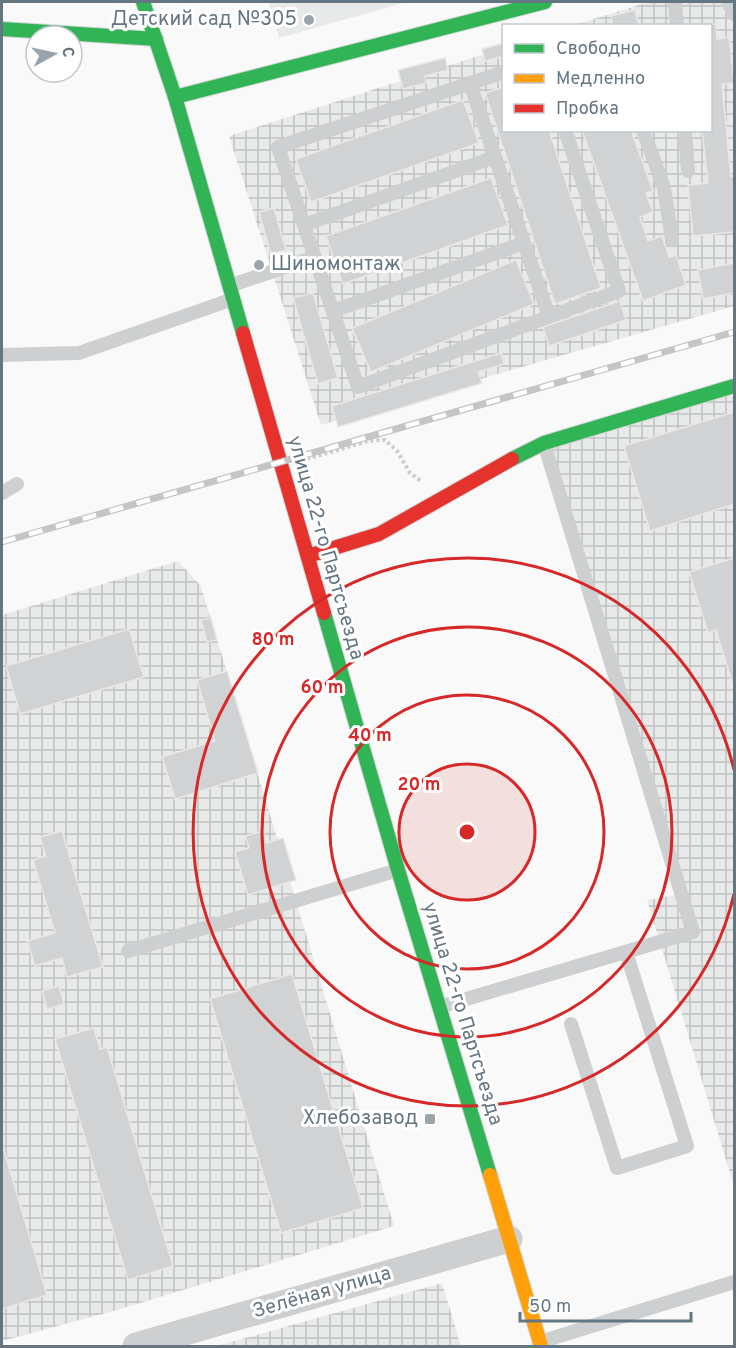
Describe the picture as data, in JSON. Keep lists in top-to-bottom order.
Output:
{
  "streets": {
    "main road": ["улица 22-го Партсъезда"],
    "street": ["Зелёная улица"]
  },
  "crossings": [
    ["улица 22-го Партсъезда", "Зелёная улица"]
  ],
  "places": {
    "other": ["Детский сад №305", "Шиномонтаж"],
    "transit": ["Хлебозавод"]
  },
  "legend": ["Свободно", "Медленно", "Пробка"],
  "scale_bar": "50 m",
  "north": "right",
  "rings": [
    "80 m",
    "60 m",
    "40 m",
    "20 m"
  ]
}
